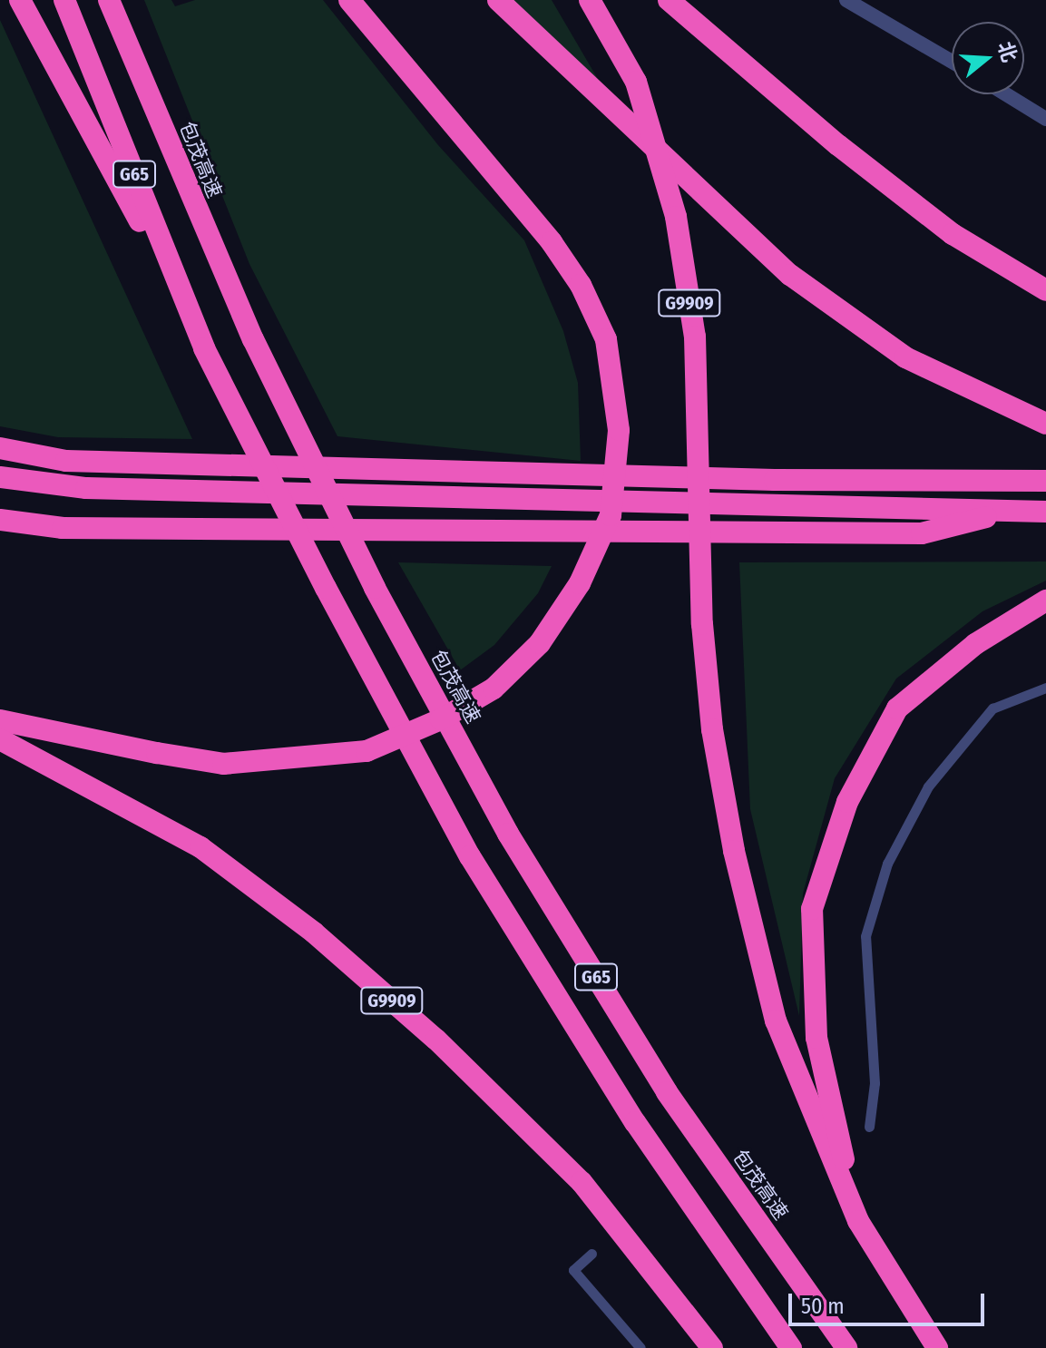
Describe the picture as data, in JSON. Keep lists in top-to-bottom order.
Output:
{
  "streets": {
    "highway": ["包茂高速", "G65", "G9909"]
  },
  "scale_bar": "50 m",
  "north": "right"
}
